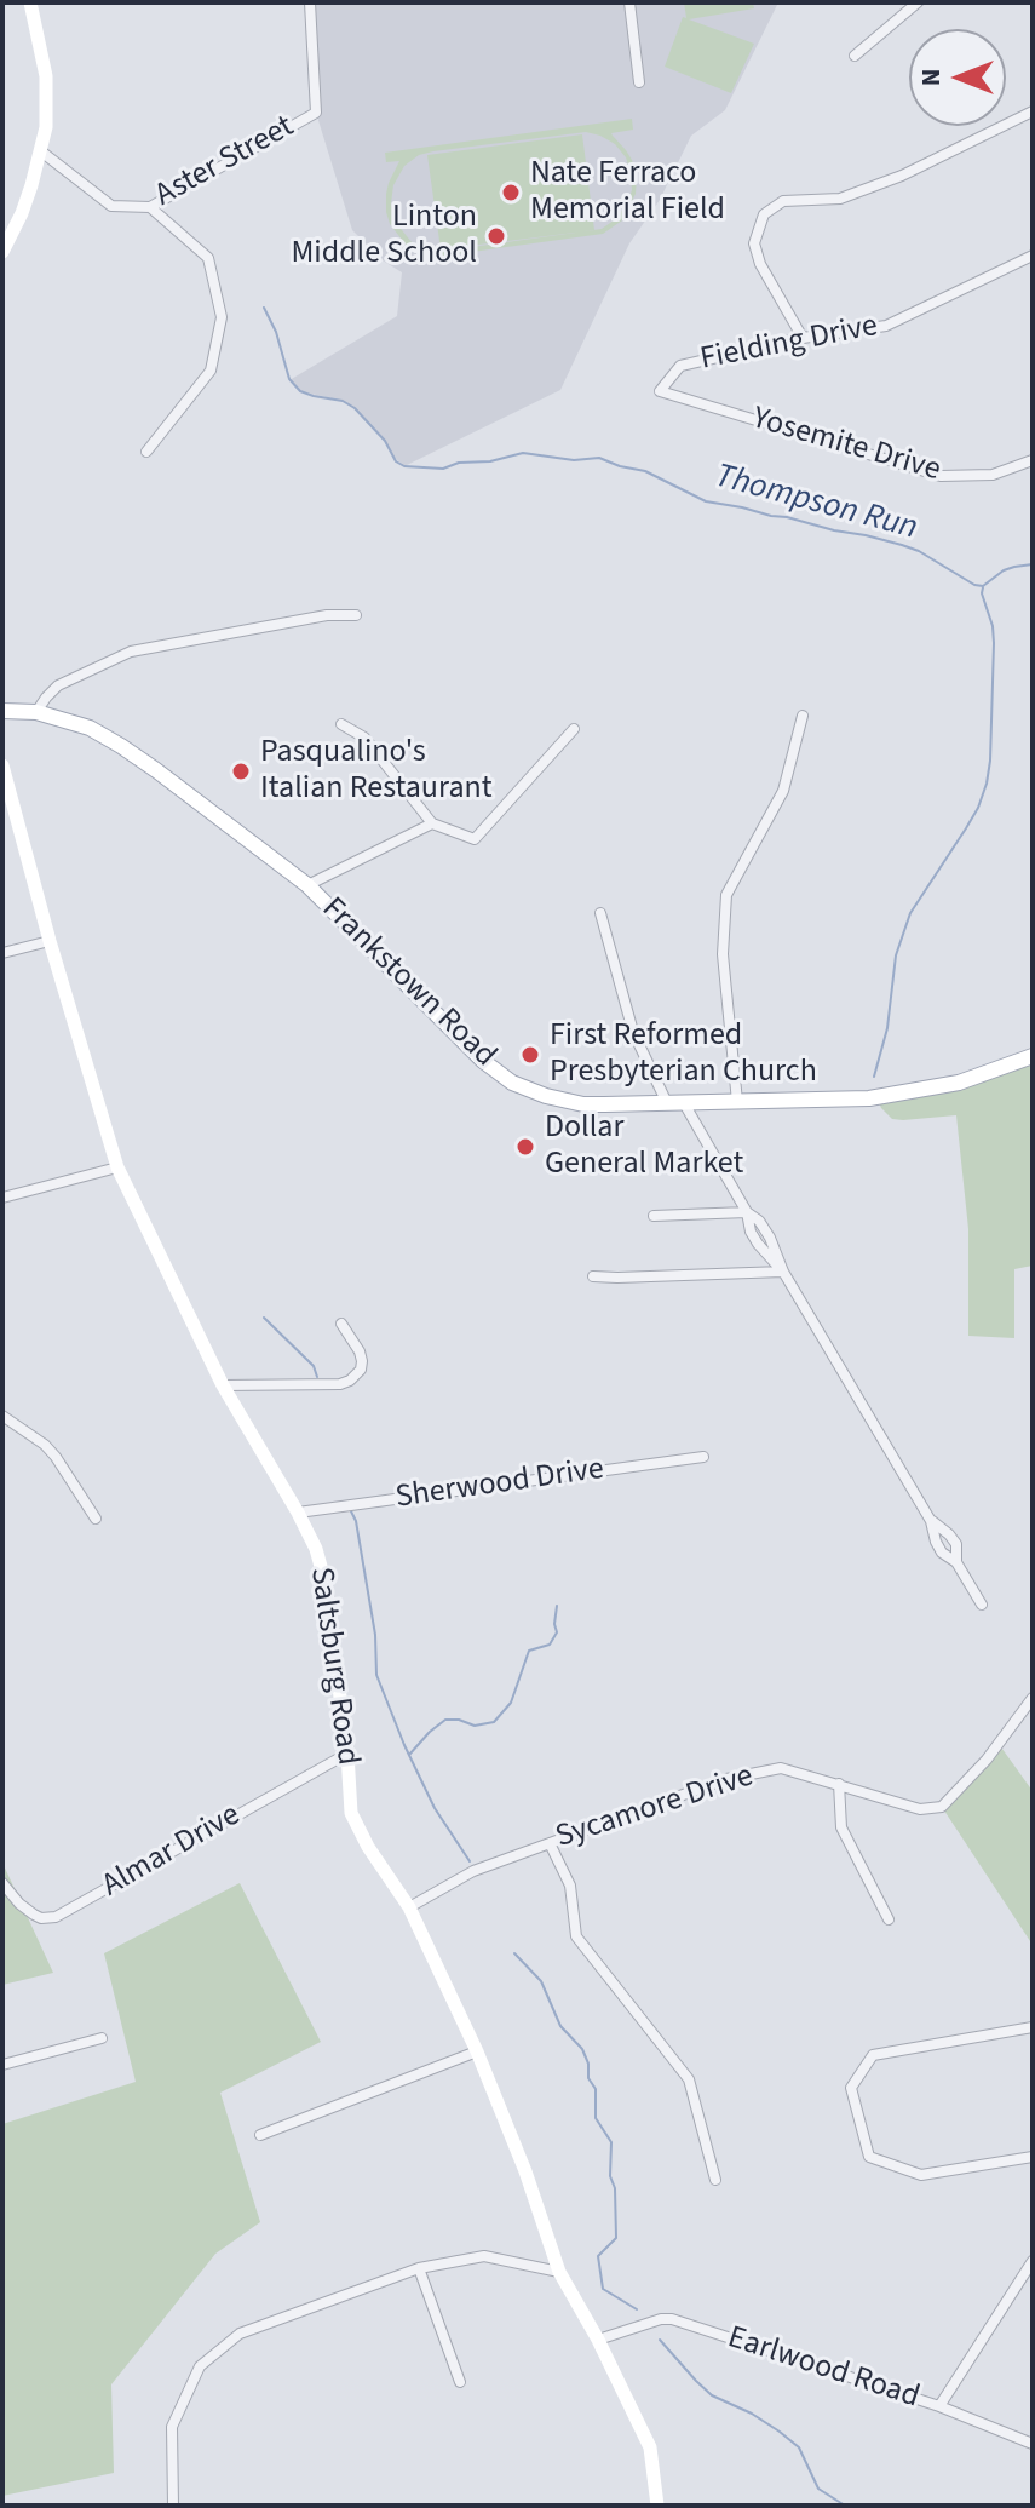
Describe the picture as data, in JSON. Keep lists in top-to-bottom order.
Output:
{
  "streets": {
    "main road": ["Frankstown Road", "Saltsburg Road"],
    "street": [
      "Aster Street",
      "Fielding Drive",
      "Yosemite Drive",
      "Sherwood Drive",
      "Sycamore Drive",
      "Almar Drive",
      "Earlwood Road"
    ]
  },
  "crossings": [
    ["Fielding Drive", "Yosemite Drive"],
    ["Sherwood Drive", "Saltsburg Road"],
    ["Saltsburg Road", "Sycamore Drive"],
    ["Saltsburg Road", "Almar Drive"],
    ["Saltsburg Road", "Earlwood Road"]
  ],
  "water": ["Thompson Run"],
  "places": [
    "Nate Ferraco Memorial Field",
    "Linton Middle School",
    "Pasqualino's Italian Restaurant",
    "First Reformed Presbyterian Church",
    "Dollar General Market"
  ],
  "north": "left"
}
